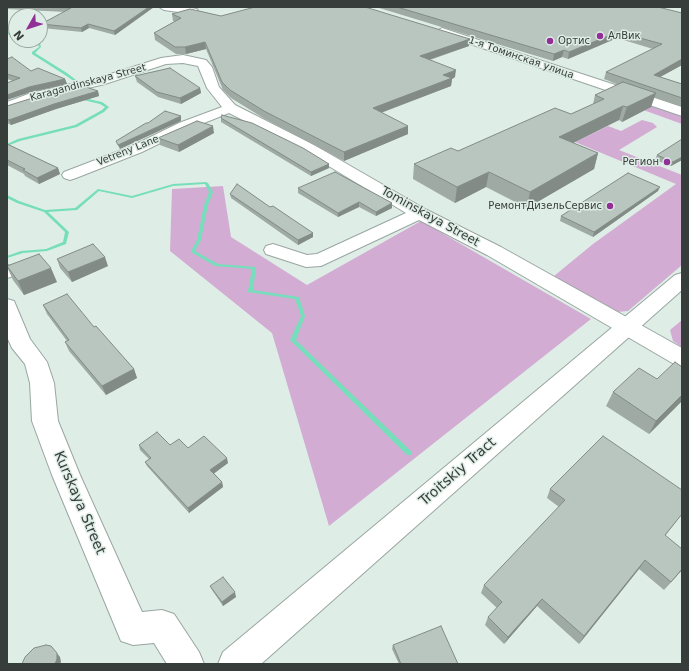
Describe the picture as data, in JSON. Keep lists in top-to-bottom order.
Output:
{
  "streets": {
    "street": [
      "1-я Томинская улица",
      "Karagandinskaya Street",
      "Vetreny Lane",
      "Tominskaya Street",
      "Troitskiy Tract",
      "Kurskaya Street"
    ]
  },
  "crossings": [
    ["Karagandinskaya Street", "Tominskaya Street"],
    ["Vetreny Lane", "Tominskaya Street"],
    ["Tominskaya Street", "Troitskiy Tract"]
  ],
  "places": [
    "АлВик",
    "Ортис",
    "Регион",
    "РемонтДизельСервис"
  ],
  "north": "bottom left"
}
